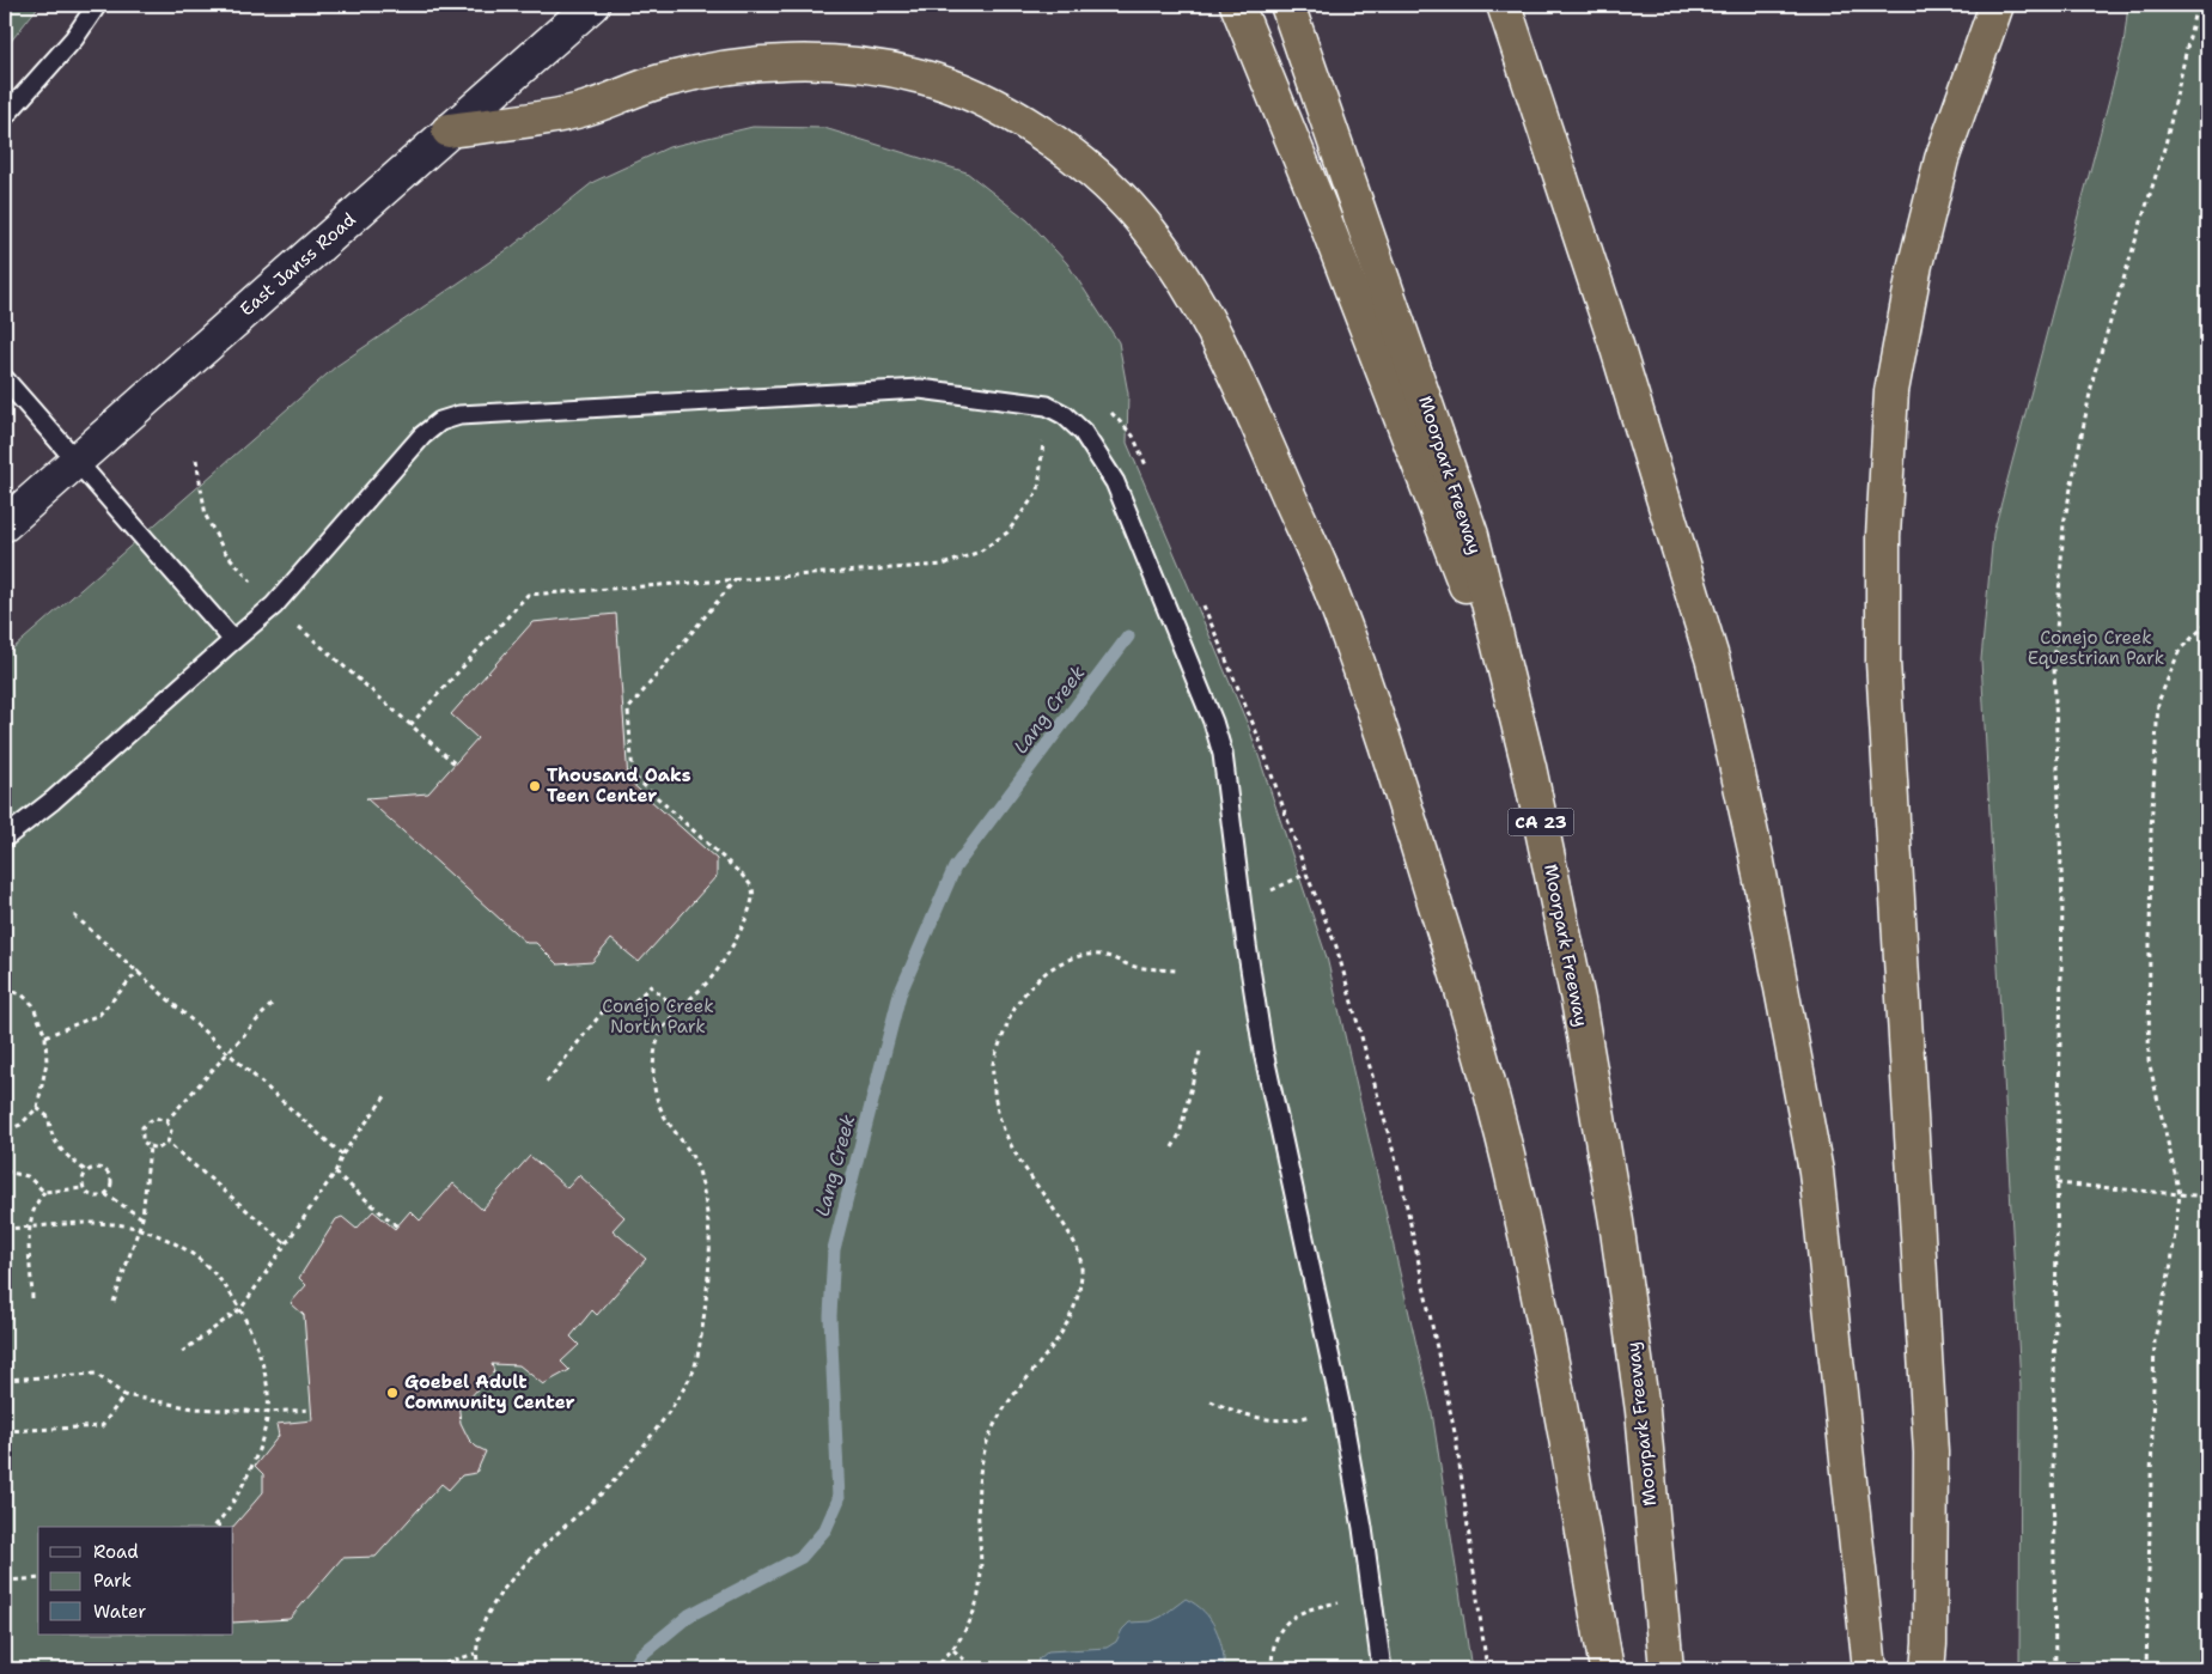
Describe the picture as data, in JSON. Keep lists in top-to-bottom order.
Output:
{
  "streets": {
    "highway": ["Moorpark Freeway", "CA 23"],
    "main road": ["East Janss Road"]
  },
  "water": ["Lang Creek"],
  "parks": ["Conejo Creek Equestrian Park", "Conejo Creek North Park"],
  "places": ["Thousand Oaks Teen Center", "Goebel Adult Community Center"],
  "legend": ["Road", "Park", "Water"]
}
